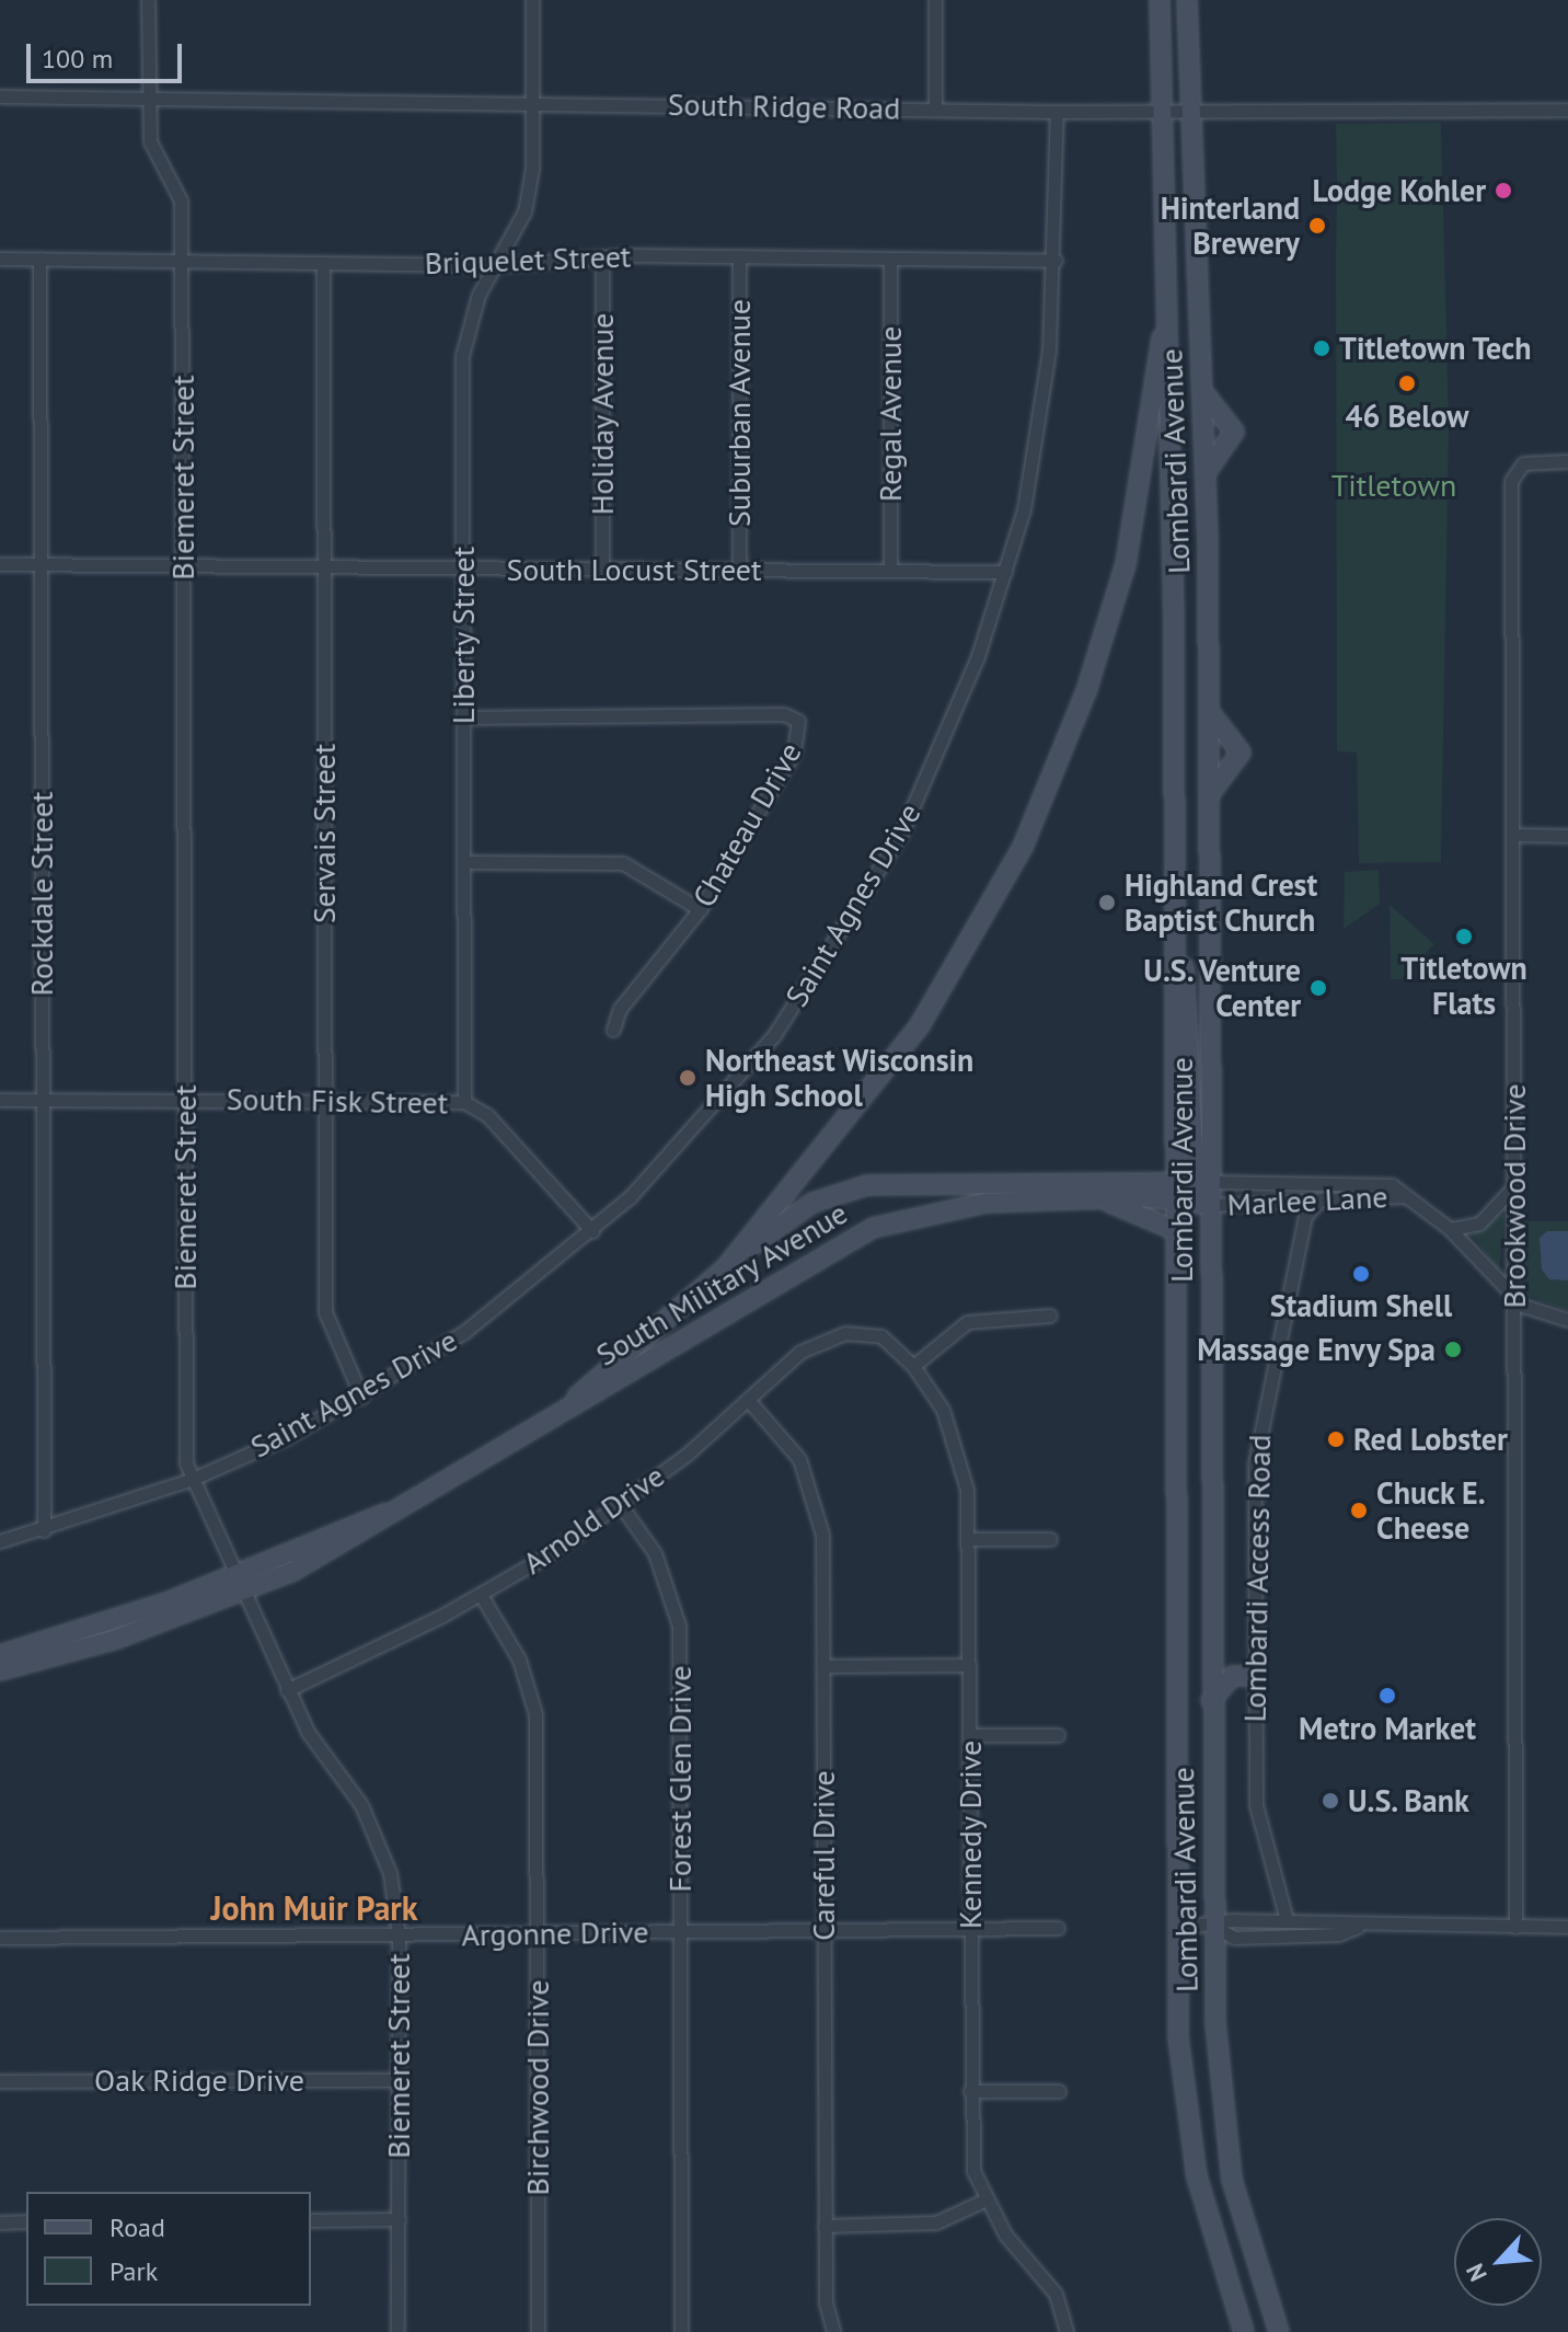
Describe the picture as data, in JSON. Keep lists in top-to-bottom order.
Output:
{
  "streets": {
    "main road": ["Lombardi Avenue", "South Military Avenue"],
    "street": [
      "South Ridge Road",
      "Briquelet Street",
      "Suburban Avenue",
      "Holiday Avenue",
      "Regal Avenue",
      "Biemeret Street",
      "South Locust Street",
      "Liberty Street",
      "Chateau Drive",
      "Servais Street",
      "Rockdale Street",
      "Saint Agnes Drive",
      "South Fisk Street",
      "Brookwood Drive",
      "Marlee Lane",
      "Arnold Drive",
      "Lombardi Access Road",
      "Forest Glen Drive",
      "Kennedy Drive",
      "Careful Drive",
      "Argonne Drive",
      "Oak Ridge Drive",
      "Birchwood Drive"
    ]
  },
  "crossings": [
    ["South Ridge Road", "Lombardi Avenue"],
    ["South Ridge Road", "Biemeret Street"],
    ["South Ridge Road", "Liberty Street"],
    ["South Ridge Road", "Saint Agnes Drive"],
    ["Briquelet Street", "Suburban Avenue"],
    ["Briquelet Street", "Holiday Avenue"],
    ["Briquelet Street", "Regal Avenue"],
    ["Briquelet Street", "Biemeret Street"],
    ["Briquelet Street", "Liberty Street"],
    ["Briquelet Street", "Servais Street"],
    ["Briquelet Street", "Rockdale Street"],
    ["Briquelet Street", "Saint Agnes Drive"],
    ["Suburban Avenue", "South Locust Street"],
    ["Holiday Avenue", "South Locust Street"],
    ["Regal Avenue", "South Locust Street"],
    ["Lombardi Avenue", "Marlee Lane"],
    ["Lombardi Avenue", "South Military Avenue"],
    ["Biemeret Street", "South Locust Street"],
    ["Biemeret Street", "Saint Agnes Drive"],
    ["Biemeret Street", "South Fisk Street"],
    ["Biemeret Street", "South Military Avenue"],
    ["Biemeret Street", "Arnold Drive"],
    ["Biemeret Street", "Argonne Drive"],
    ["Biemeret Street", "Oak Ridge Drive"],
    ["South Locust Street", "Liberty Street"],
    ["South Locust Street", "Servais Street"],
    ["South Locust Street", "Rockdale Street"],
    ["South Locust Street", "Saint Agnes Drive"],
    ["Liberty Street", "Chateau Drive"],
    ["Liberty Street", "South Fisk Street"],
    ["Servais Street", "Saint Agnes Drive"],
    ["Servais Street", "South Fisk Street"],
    ["Rockdale Street", "Saint Agnes Drive"],
    ["Rockdale Street", "South Fisk Street"],
    ["Brookwood Drive", "Marlee Lane"],
    ["Marlee Lane", "South Military Avenue"],
    ["Marlee Lane", "Lombardi Access Road"],
    ["Arnold Drive", "Forest Glen Drive"],
    ["Arnold Drive", "Kennedy Drive"],
    ["Arnold Drive", "Careful Drive"],
    ["Arnold Drive", "Birchwood Drive"],
    ["Forest Glen Drive", "Argonne Drive"],
    ["Kennedy Drive", "Argonne Drive"],
    ["Careful Drive", "Argonne Drive"],
    ["Argonne Drive", "Birchwood Drive"]
  ],
  "districts": ["John Muir Park"],
  "parks": ["Titletown"],
  "places": [
    "Lodge Kohler",
    "Hinterland Brewery",
    "Titletown Tech",
    "46 Below",
    "Highland Crest Baptist Church",
    "Titletown Flats",
    "U.S. Venture Center",
    "Northeast Wisconsin High School",
    "Stadium Shell",
    "Massage Envy Spa",
    "Red Lobster",
    "Chuck E. Cheese",
    "Metro Market",
    "U.S. Bank"
  ],
  "legend": ["Road", "Park"],
  "scale_bar": "100 m",
  "north": "bottom left"
}
